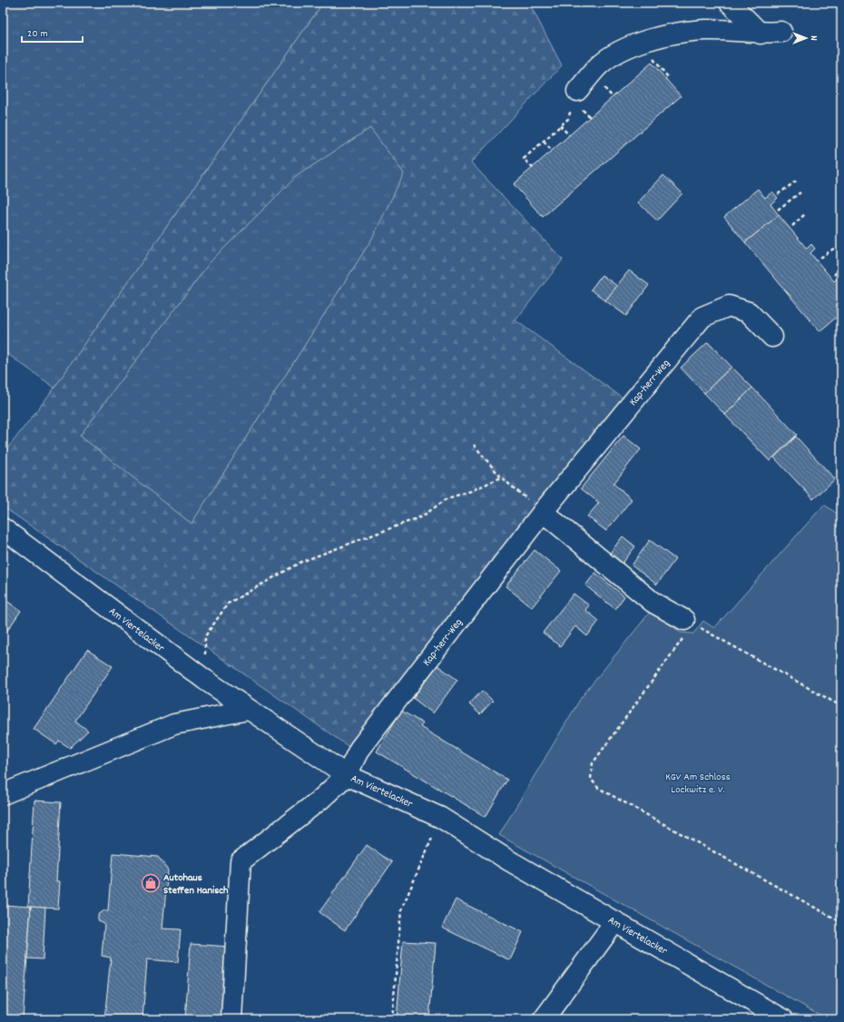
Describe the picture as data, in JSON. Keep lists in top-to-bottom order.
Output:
{
  "streets": {
    "street": ["Kap-herr-Weg", "Am Viertelacker"]
  },
  "crossings": [
    ["Kap-herr-Weg", "Am Viertelacker"]
  ],
  "parks": ["KGV Am Schloss Lockwitz e. V."],
  "places": {
    "shop": ["Autohaus Steffen Hanisch"]
  },
  "scale_bar": "20 m",
  "north": "right"
}
